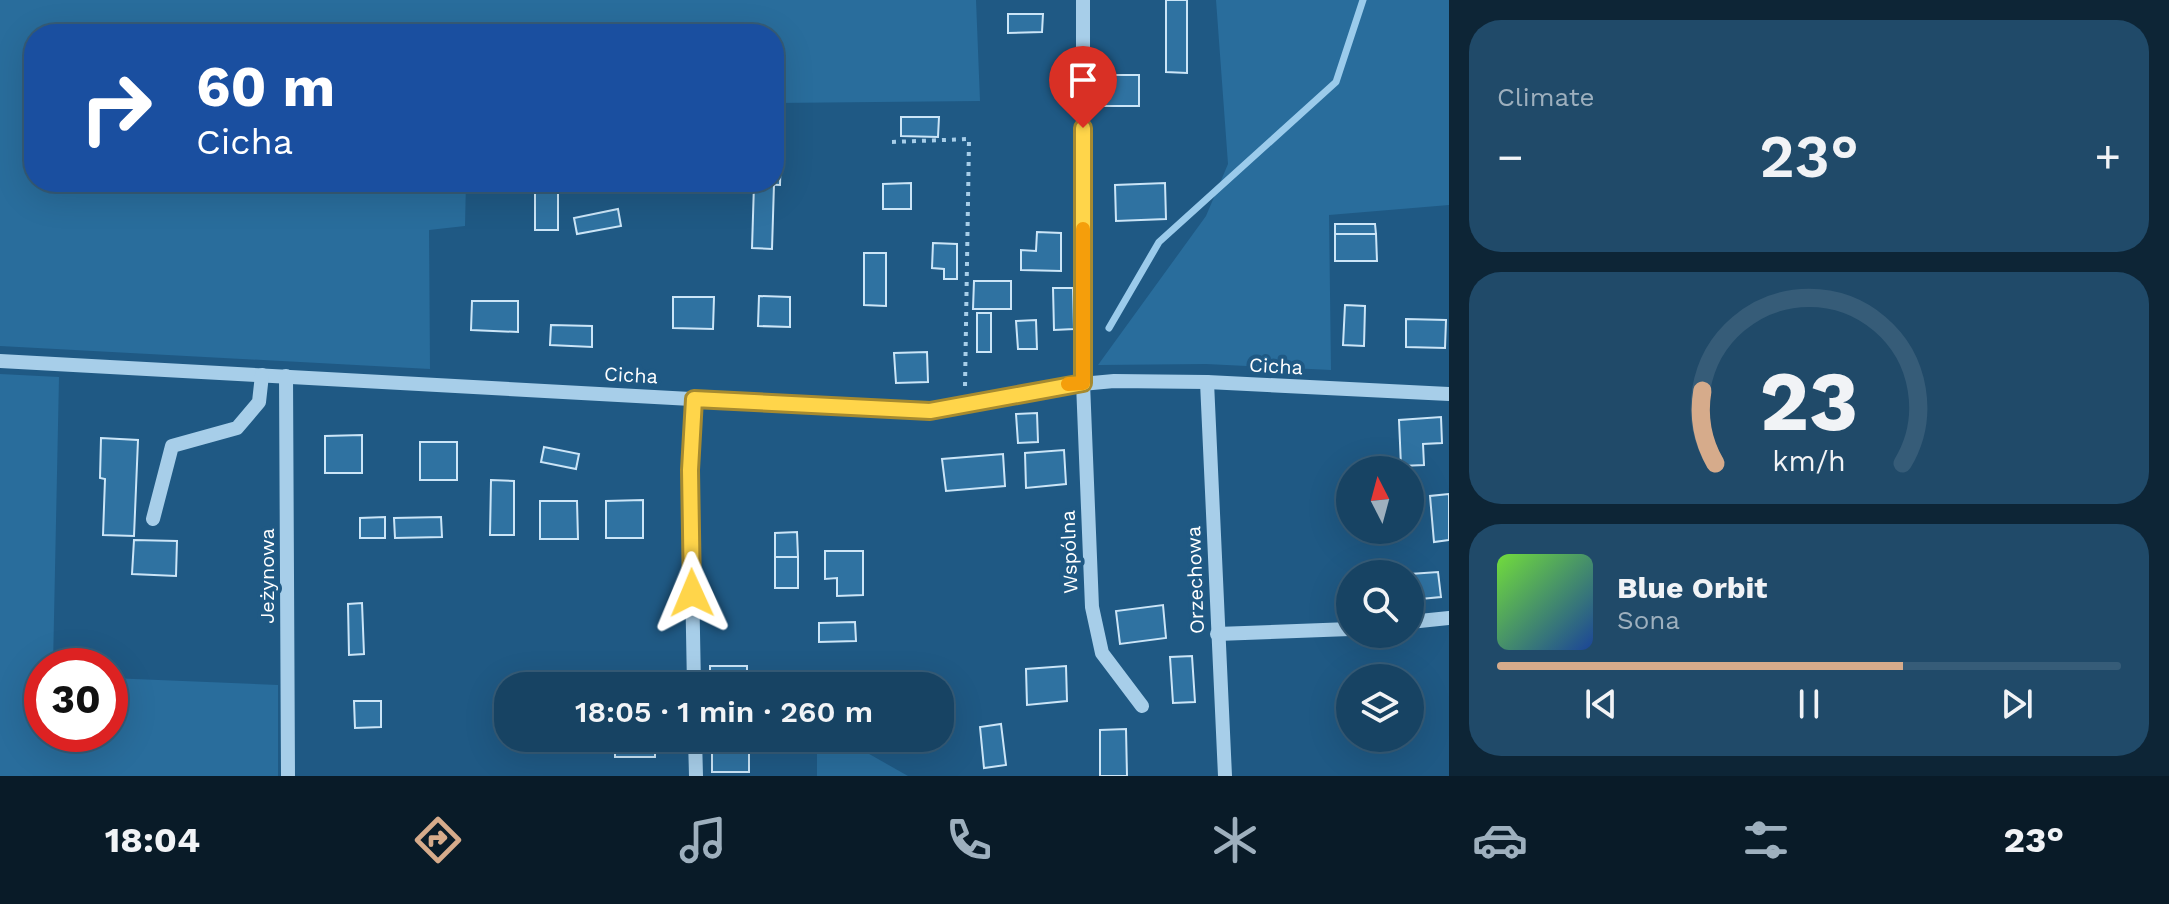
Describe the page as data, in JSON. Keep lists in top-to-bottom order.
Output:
{
  "streets": {
    "street": [
      "Cicha",
      "Wspólna",
      "Jeżynowa",
      "Orzechowa"
    ]
  },
  "crossings": [
    ["Cicha", "Wspólna"],
    ["Cicha", "Jeżynowa"],
    ["Cicha", "Orzechowa"]
  ],
  "north": "top",
  "page": {
    "tile": "Climate",
    "turn": ["60 m", "Cicha"],
    "heat": ["−", "23°", "+"],
    "song": ["Blue Orbit", "Sona"],
    "limit": "30",
    "trip": "18:05 · 1 min · 260 m",
    "tabs": ["18:04", "23°"],
    "gauge": ["23", "km/h"]
  }
}
